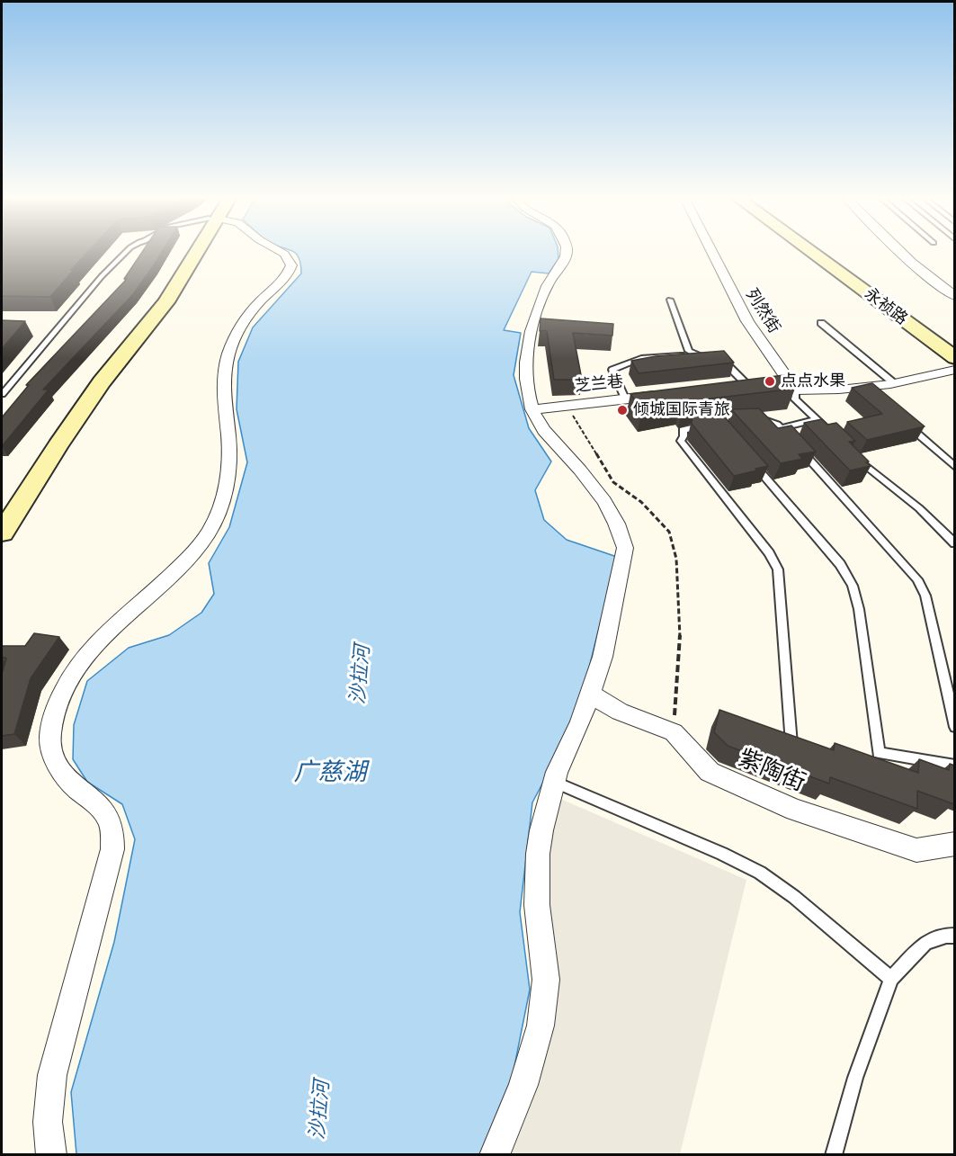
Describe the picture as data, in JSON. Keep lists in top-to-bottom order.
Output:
{
  "streets": {
    "main road": ["永祯路"],
    "street": ["列然街", "芝兰巷", "紫陶街"]
  },
  "water": ["沙拉河", "广慈湖"],
  "places": ["点点水果", "倾城国际青旅"]
}
